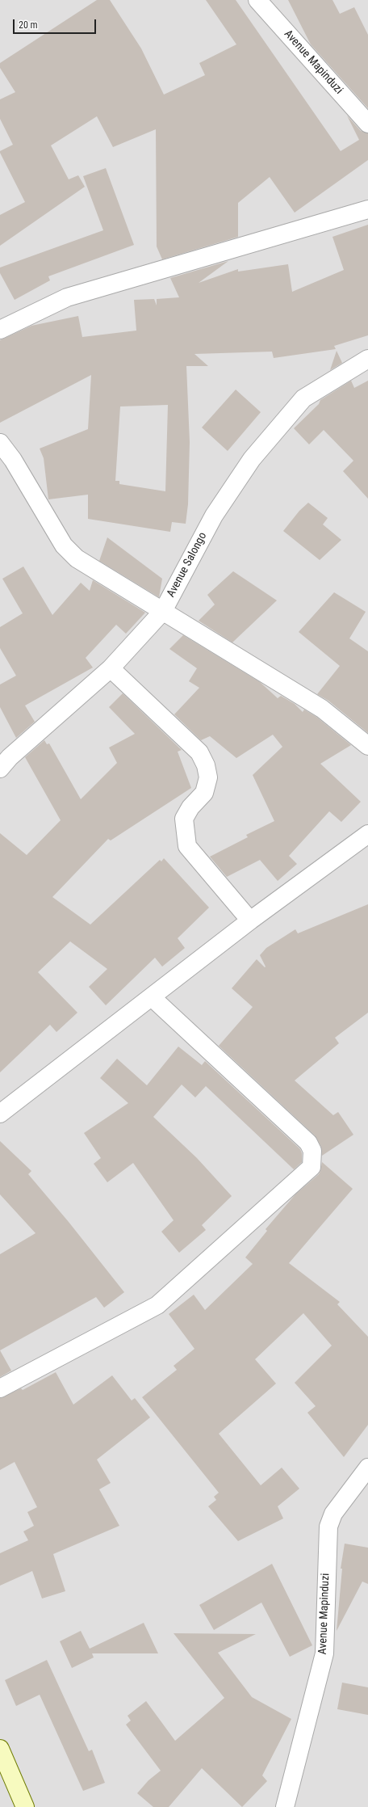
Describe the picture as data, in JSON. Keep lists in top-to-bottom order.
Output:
{
  "streets": {
    "street": ["Avenue Mapinduzi", "Avenue Salongo"]
  },
  "scale_bar": "20 m"
}
